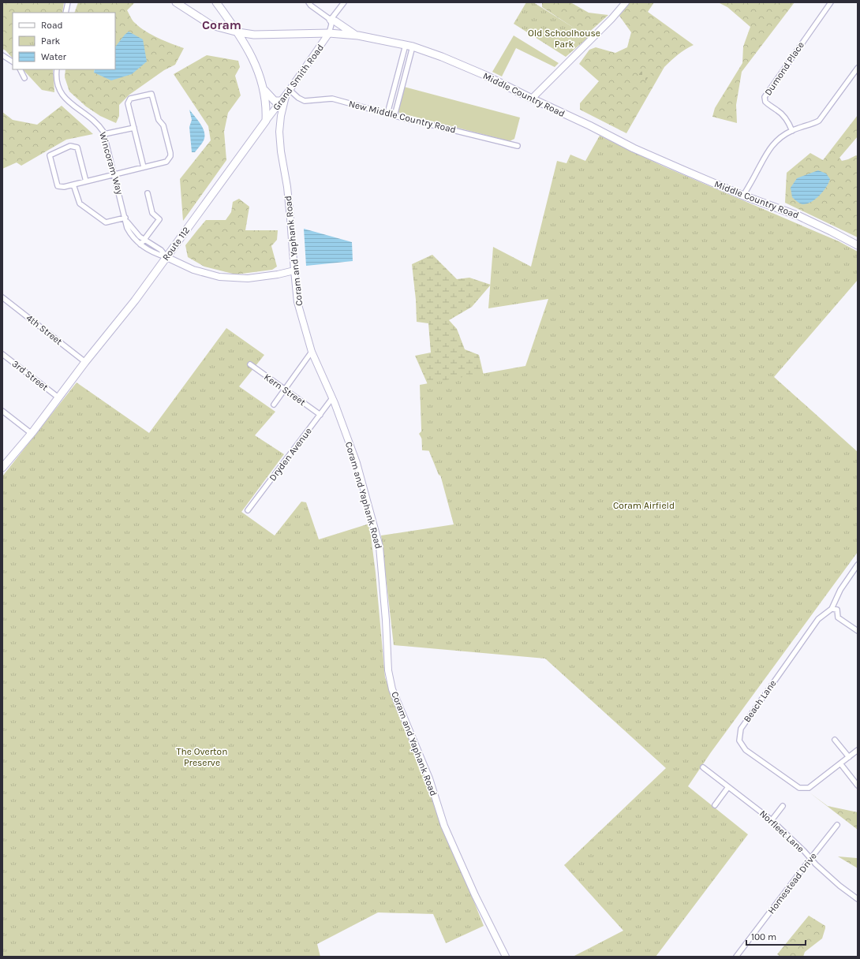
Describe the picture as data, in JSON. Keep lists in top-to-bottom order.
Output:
{
  "streets": {
    "main road": [
      "Grand Smith Road",
      "Middle Country Road",
      "Route 112",
      "Coram and Yaphank Road"
    ],
    "street": [
      "Dumond Place",
      "New Middle Country Road",
      "Wincoram Way",
      "4th Street",
      "3rd Street",
      "Kern Street",
      "Dryden Avenue",
      "Beach Lane",
      "Norfleet Lane",
      "Homestead Drive"
    ]
  },
  "crossings": [
    ["Grand Smith Road", "Middle Country Road"],
    ["Grand Smith Road", "New Middle Country Road"],
    ["Grand Smith Road", "Route 112"],
    ["Grand Smith Road", "Coram and Yaphank Road"],
    ["Wincoram Way", "Route 112"],
    ["Route 112", "4th Street"],
    ["Route 112", "3rd Street"],
    ["Coram and Yaphank Road", "Dryden Avenue"],
    ["Kern Street", "Dryden Avenue"],
    ["Norfleet Lane", "Homestead Drive"]
  ],
  "districts": ["Coram"],
  "parks": ["Old Schoolhouse Park", "Coram Airfield", "The Overton Preserve"],
  "legend": ["Road", "Park", "Water"],
  "scale_bar": "100 m"
}
